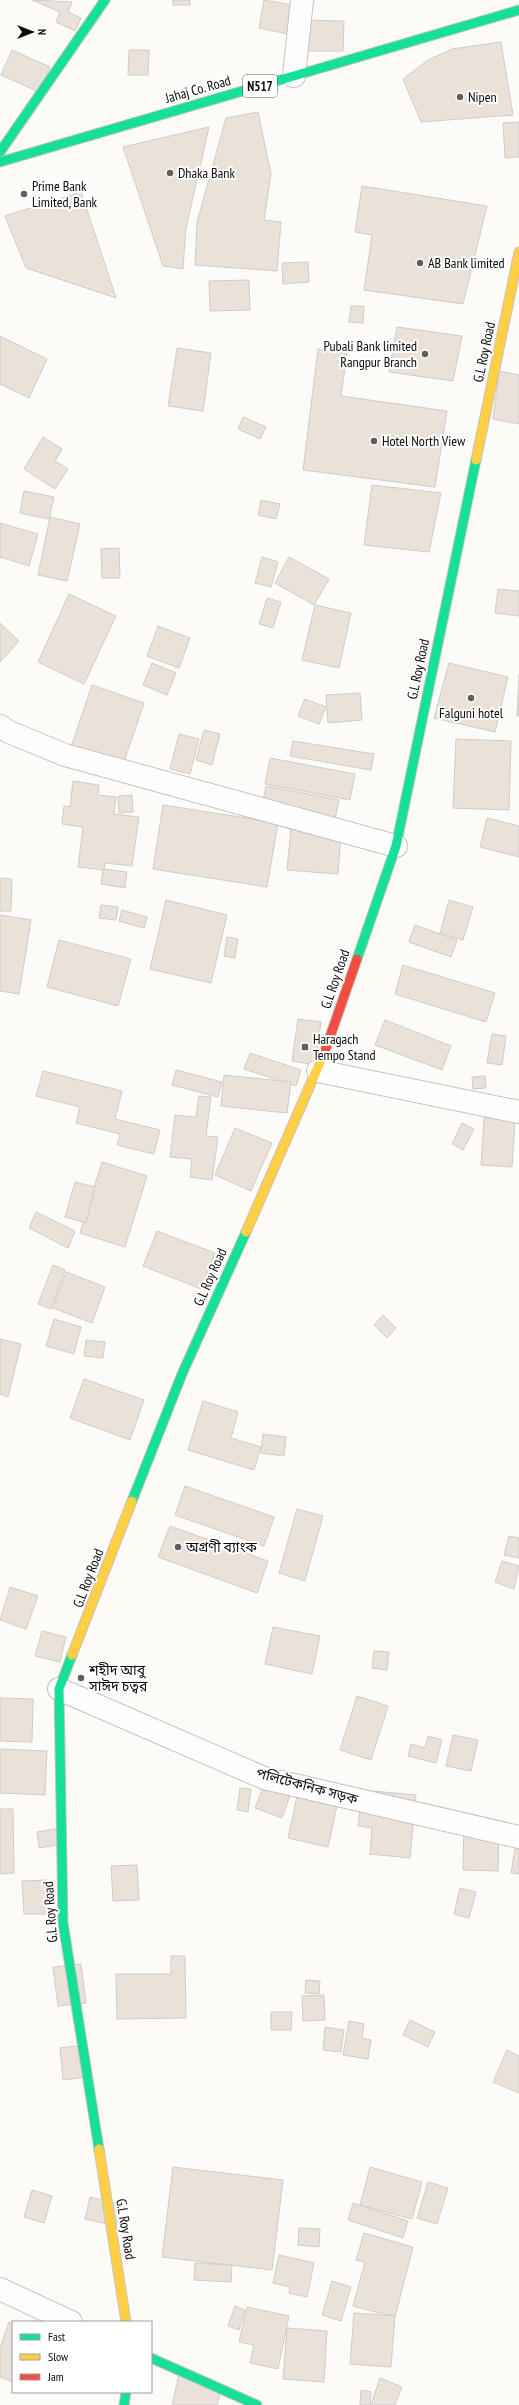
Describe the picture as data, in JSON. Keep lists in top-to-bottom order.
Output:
{
  "streets": {
    "main road": ["N517", "Jahaj Co. Road", "G.L Roy Road"],
    "street": ["পলিটেকনিক সড়ক"]
  },
  "crossings": [
    ["G.L Roy Road", "পলিটেকনিক সড়ক"]
  ],
  "places": {
    "other": [
      "Nipen",
      "Dhaka Bank",
      "Prime Bank Limited, Bank",
      "AB Bank limited",
      "Pubali Bank limited Rangpur Branch",
      "Hotel North View",
      "Falguni hotel",
      "অগ্রণী ব্যাংক",
      "শহীদ আবু সাঈদ চত্বর"
    ],
    "transit": ["Haragach Tempo Stand"]
  },
  "legend": ["Fast", "Slow", "Jam"],
  "north": "right"
}
